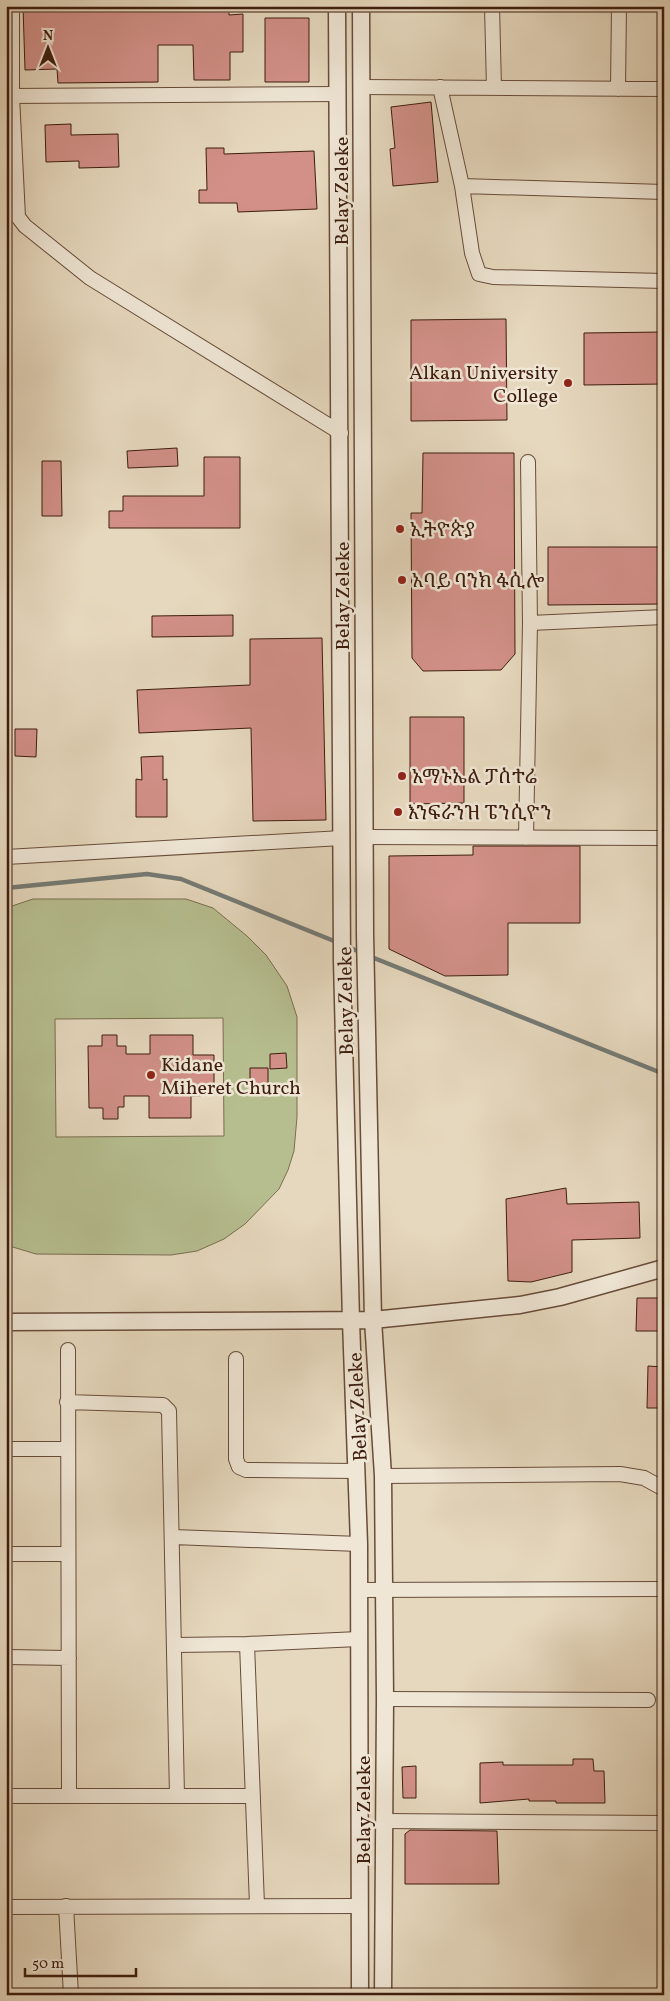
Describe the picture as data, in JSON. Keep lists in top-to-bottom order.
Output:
{
  "streets": {
    "street": ["Belay Zeleke"]
  },
  "places": [
    "Alkan University College",
    "ኢትዮጵያ",
    "አባይ ባንክ ፋሲሎ",
    "አማኑኤል ፓስተሬ",
    "እንፍራንዝ ፔንሲዮን",
    "Kidane Miheret Church"
  ],
  "scale_bar": "50 m",
  "north": "top"
}
